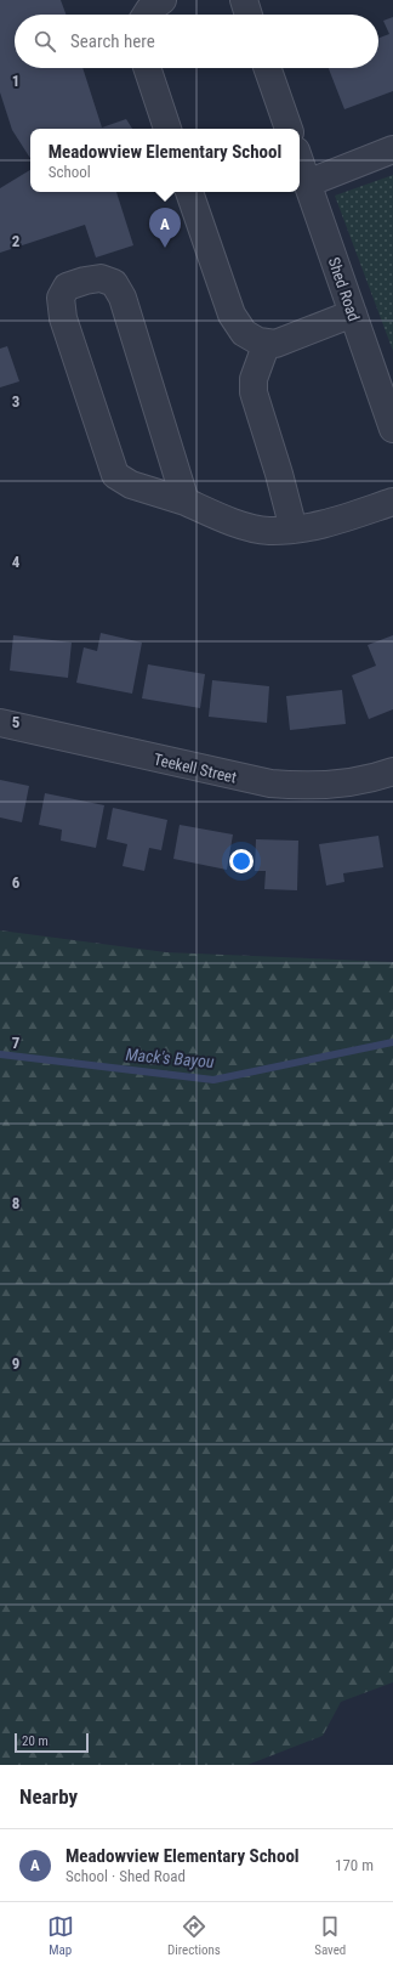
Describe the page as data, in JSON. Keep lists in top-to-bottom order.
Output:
{
  "streets": {
    "street": ["Shed Road", "Teekell Street"]
  },
  "water": ["Mack's Bayou"],
  "scale_bar": "20 m",
  "page": {
    "search": "Search here",
    "popup": ["Meadowview Elementary School", "School"],
    "pins": "A",
    "scale": "20 m",
    "heading": "Nearby",
    "list": [
      {
        "mark": "A",
        "name": "Meadowview Elementary School",
        "note": "School · Shed Road",
        "value": "170 m"
      }
    ],
    "nav": ["Map", "Directions", "Saved"]
  },
  "grid": {
    "rows": [
      "1",
      "2",
      "3",
      "4",
      "5",
      "6",
      "7",
      "8",
      "9"
    ]
  }
}
